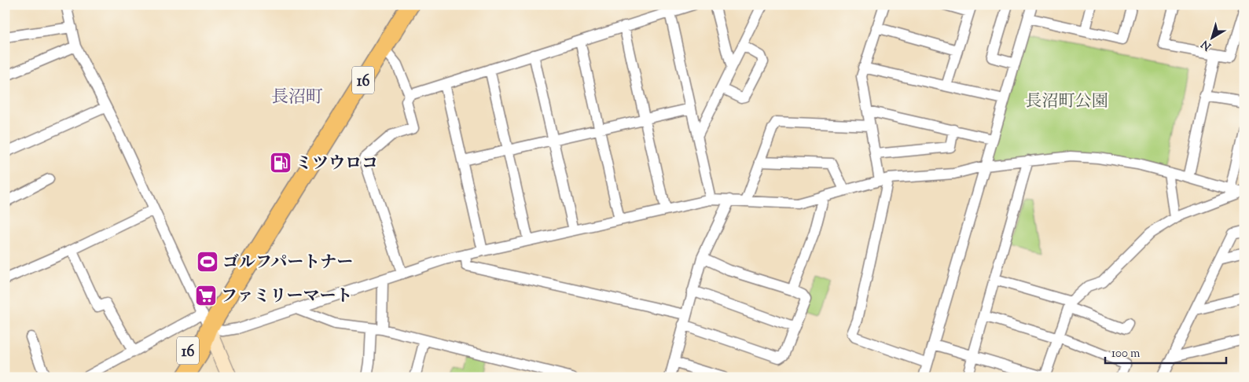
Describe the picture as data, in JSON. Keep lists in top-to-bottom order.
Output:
{
  "streets": {
    "highway": ["16"]
  },
  "districts": ["長沼町"],
  "parks": ["長沼町公園"],
  "places": {
    "fuel station": ["ミツウロコ"],
    "sports": ["ゴルフパートナー"],
    "supermarket": ["ファミリーマート"]
  },
  "scale_bar": "100 m",
  "north": "bottom left"
}
